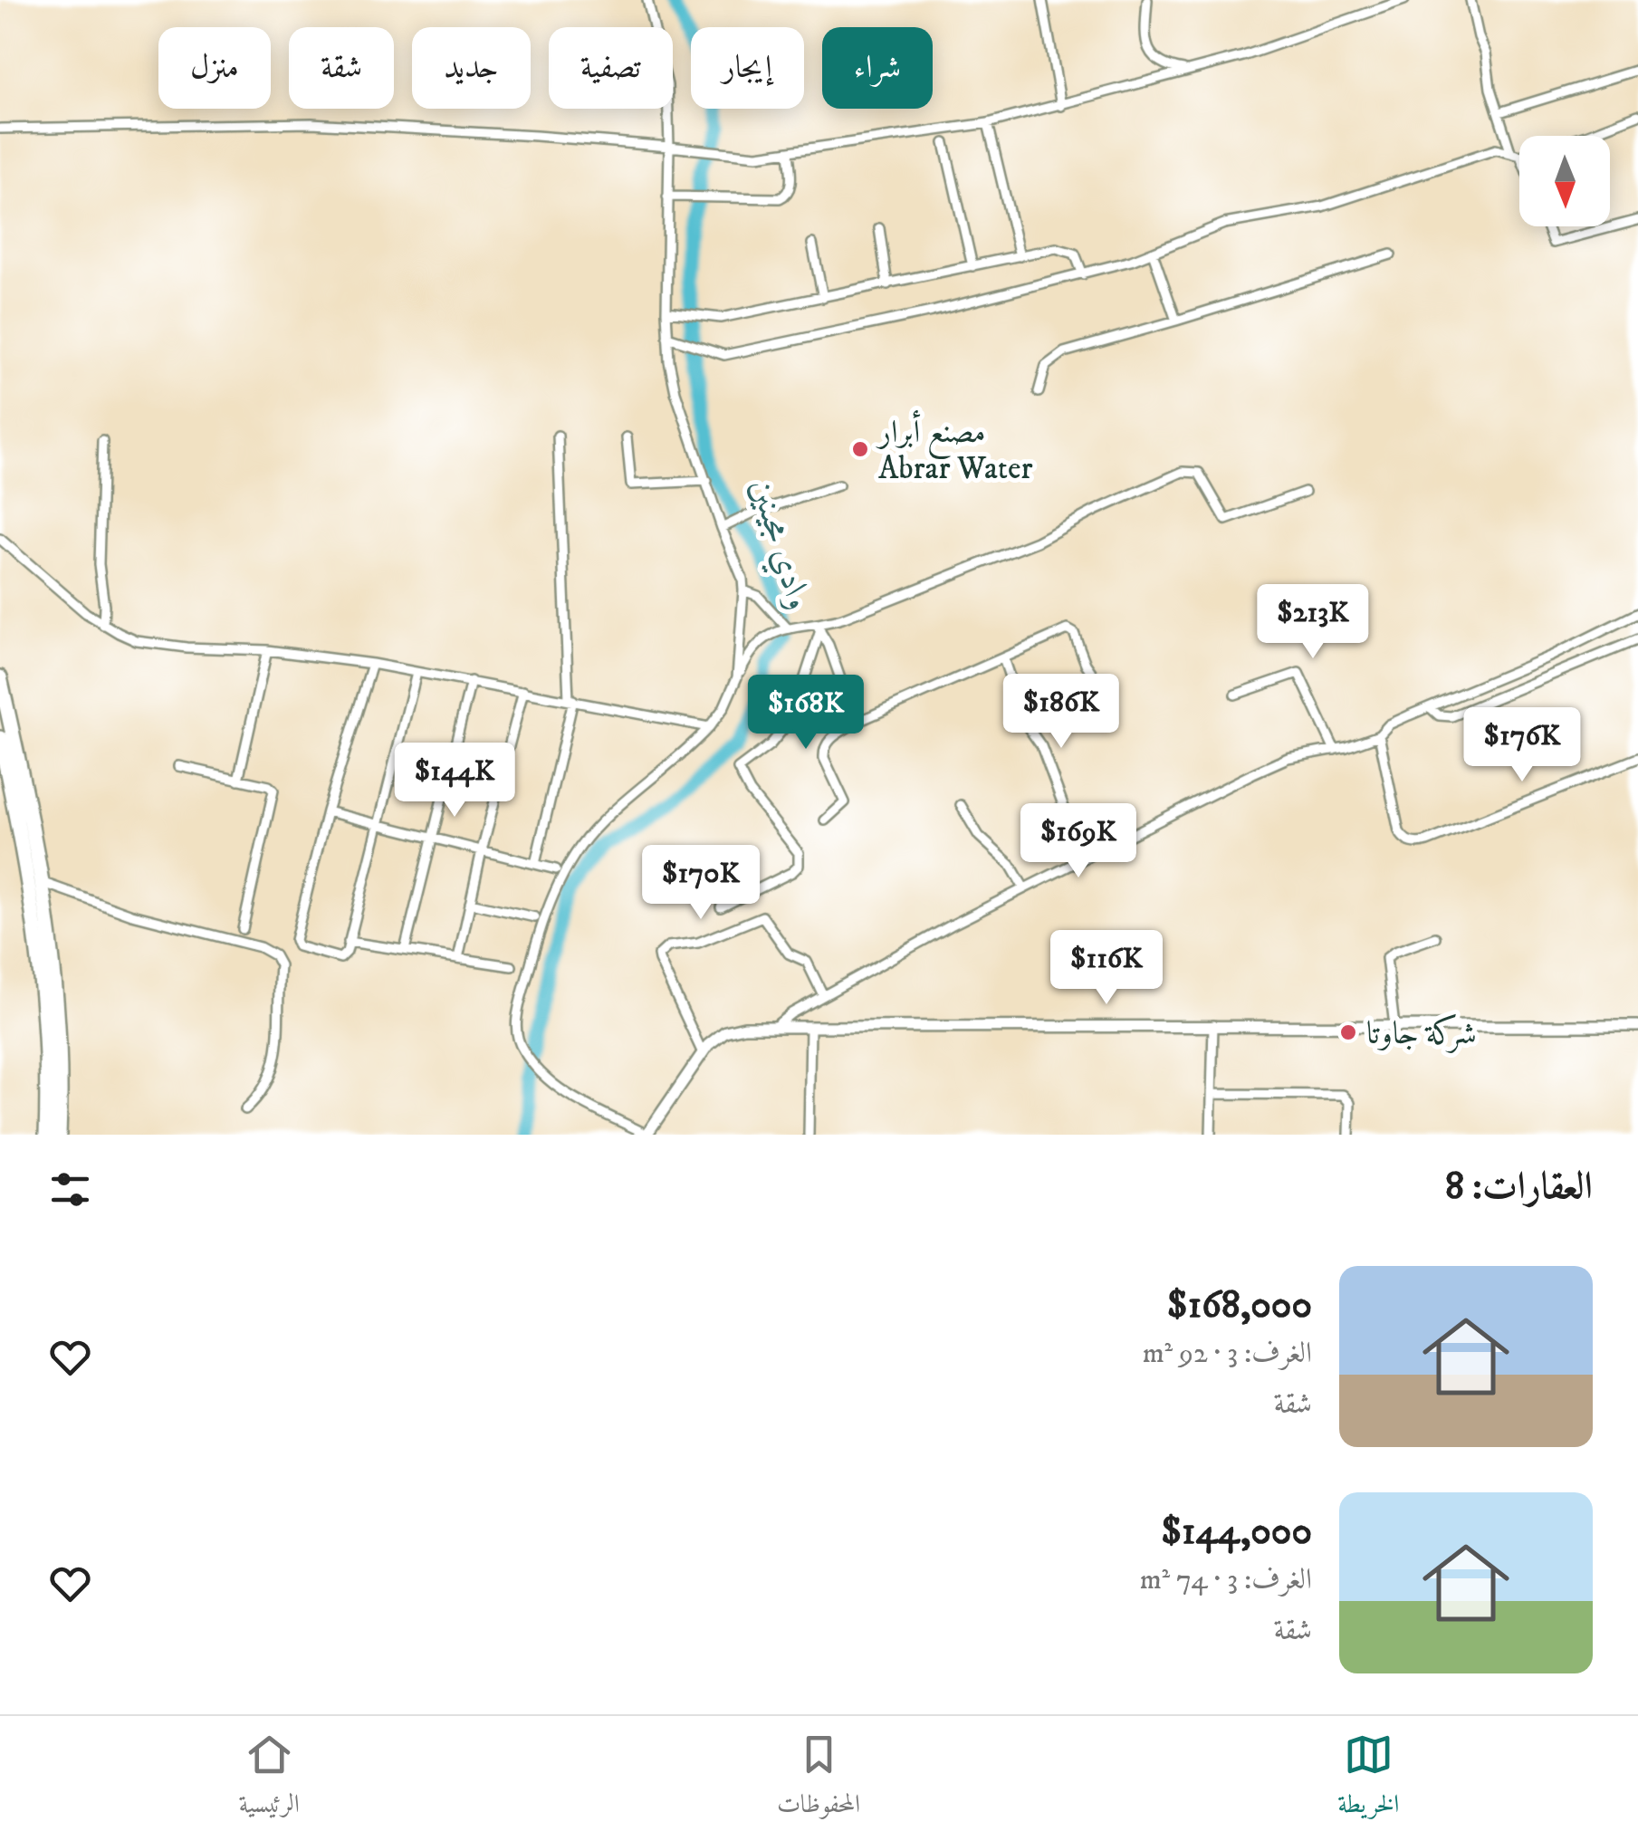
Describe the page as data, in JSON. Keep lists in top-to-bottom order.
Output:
{
  "water": ["وادي مجينين"],
  "places": ["مصنع أبرار Abrar Water", "شركة جاوتا"],
  "north": "bottom",
  "page": {
    "chip": [
      "شراء",
      "إيجار",
      "تصفية",
      "جديد",
      "شقة",
      "منزل"
    ],
    "price": [
      "$213K",
      "$186K",
      "$168K",
      "$176K",
      "$144K",
      "$169K",
      "$170K",
      "$116K"
    ],
    "heading": "العقارات: 8",
    "list": [
      {
        "name": "$168,000",
        "note": "الغرف: 3 · 92 m² · شقة"
      },
      {
        "name": "$144,000",
        "note": "الغرف: 3 · 74 m² · شقة"
      }
    ],
    "tabs": ["الخريطة", "المحفوظات", "الرئيسية"]
  }
}
